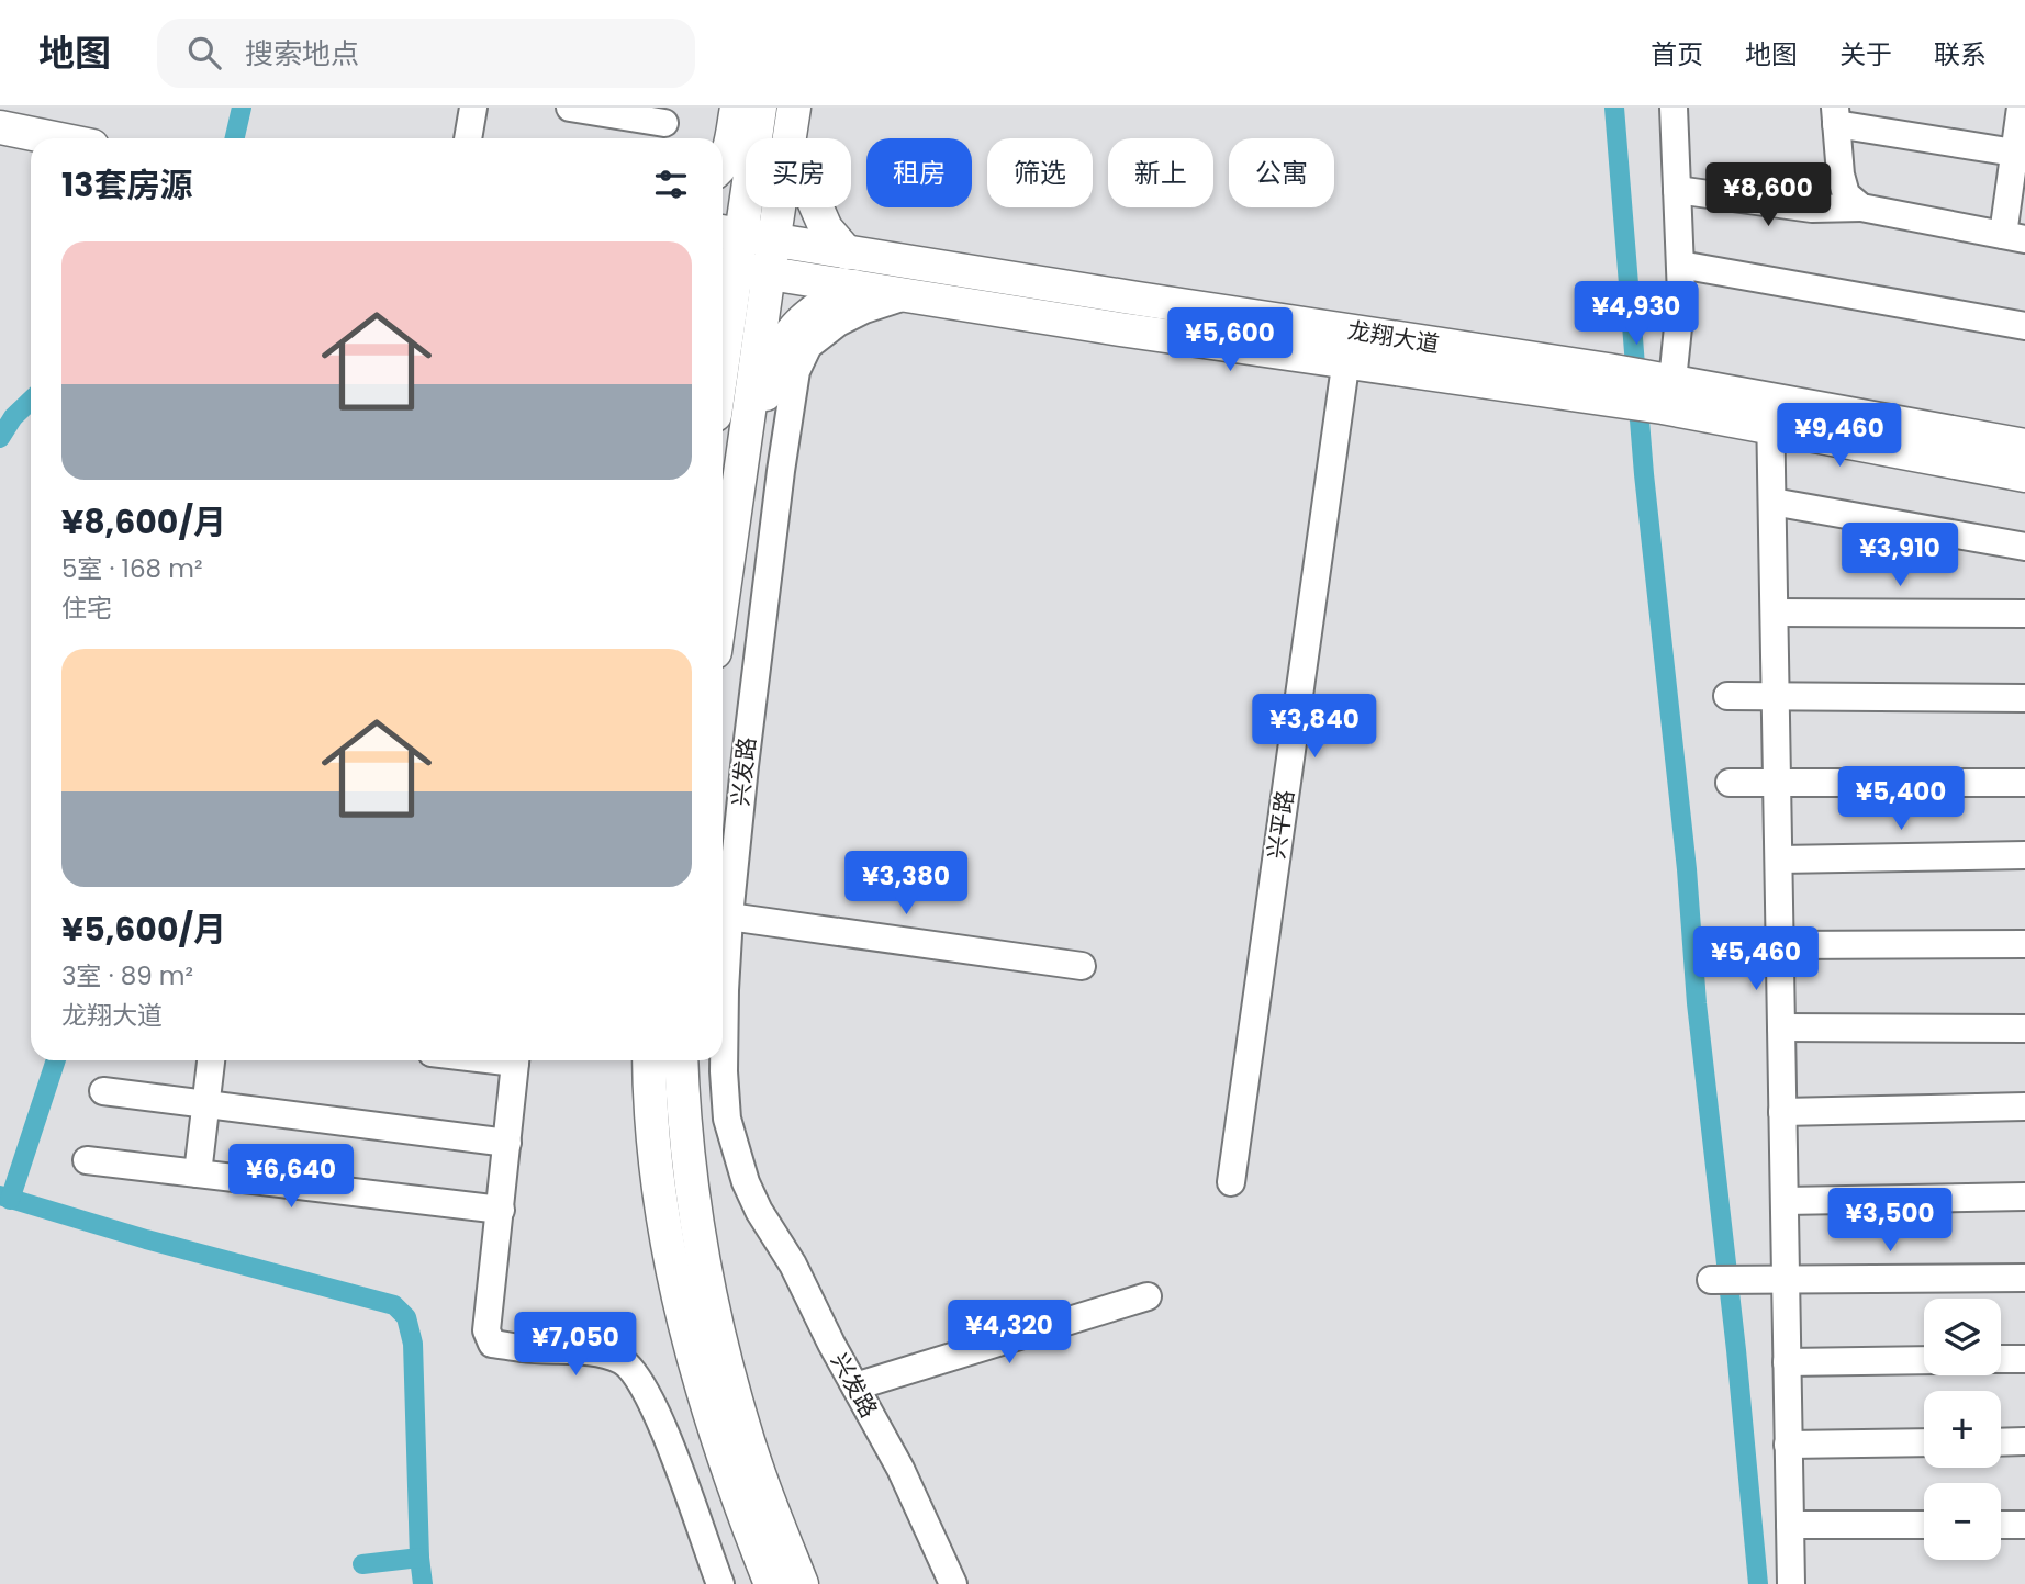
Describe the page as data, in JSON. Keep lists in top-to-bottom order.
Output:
{
  "streets": {
    "main road": ["龙翔大道"],
    "street": ["兴发路", "兴平路"]
  },
  "crossings": [
    ["龙翔大道", "兴发路"],
    ["龙翔大道", "兴平路"]
  ],
  "page": {
    "header": "地图",
    "search": "搜索地点",
    "nav": [
      "首页",
      "地图",
      "关于",
      "联系"
    ],
    "chip": [
      "买房",
      "租房",
      "筛选",
      "新上",
      "公寓"
    ],
    "heading": "13套房源",
    "price": [
      "¥8,600",
      "¥4,930",
      "¥5,600",
      "¥9,460",
      "¥3,910",
      "¥3,840",
      "¥5,400",
      "¥3,380",
      "¥5,460",
      "¥6,640",
      "¥3,500",
      "¥4,320",
      "¥7,050"
    ],
    "list": [
      {
        "name": "¥8,600/月",
        "note": "5室 · 168 m² · 住宅"
      },
      {
        "name": "¥5,600/月",
        "note": "3室 · 89 m² · 龙翔大道"
      }
    ],
    "map_buttons": ["+", "−"]
  }
}
